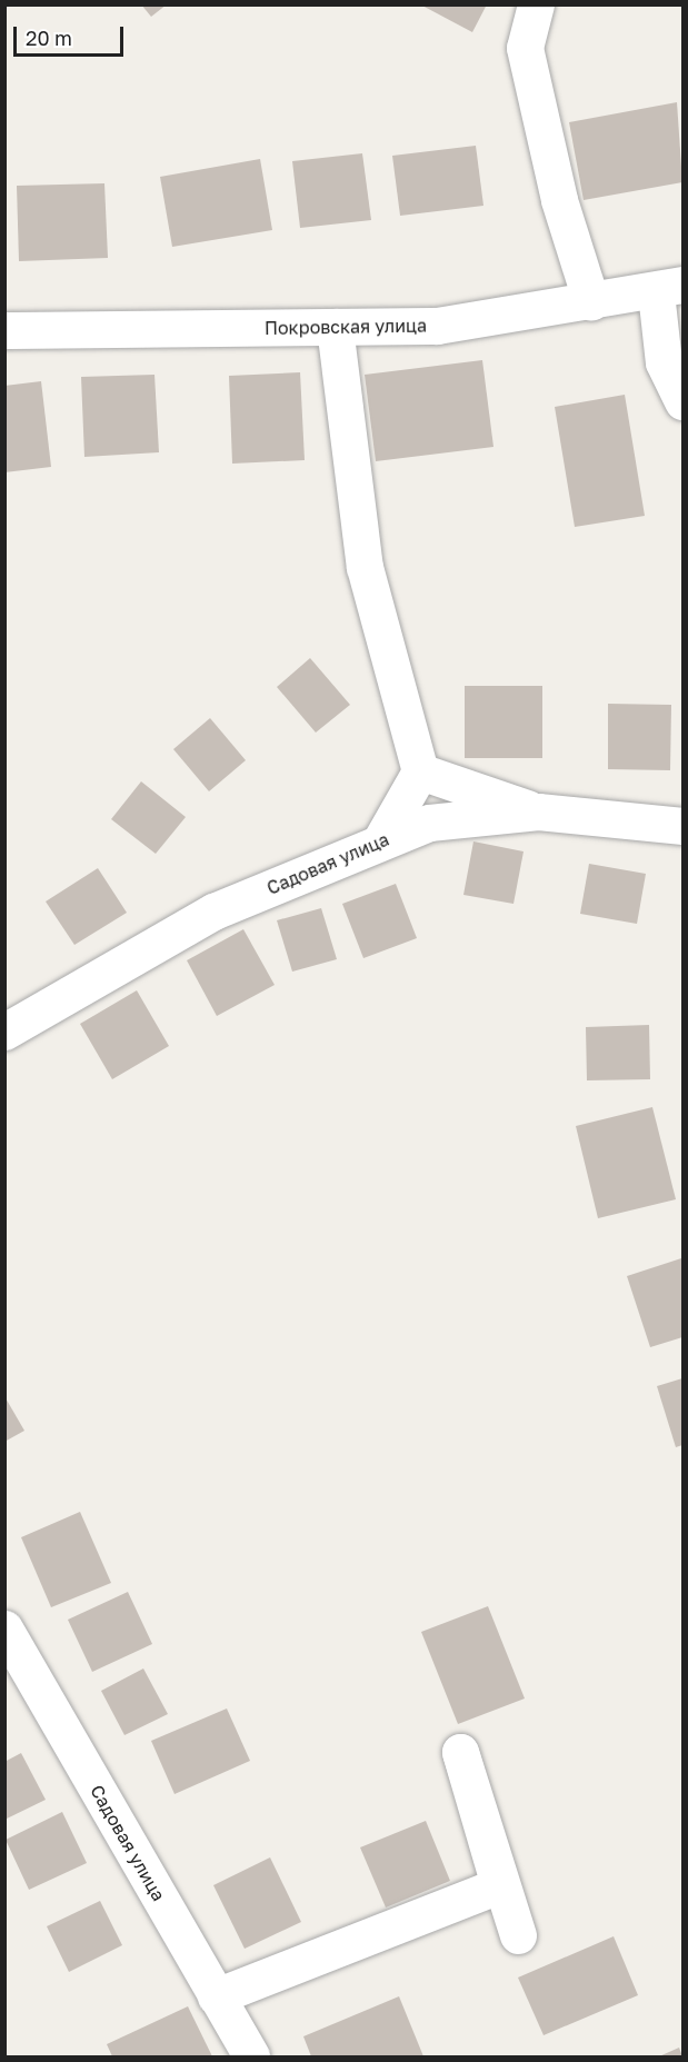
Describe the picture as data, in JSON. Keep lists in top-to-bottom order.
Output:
{
  "streets": {
    "street": ["Покровская улица", "Садовая улица"]
  },
  "scale_bar": "20 m"
}
